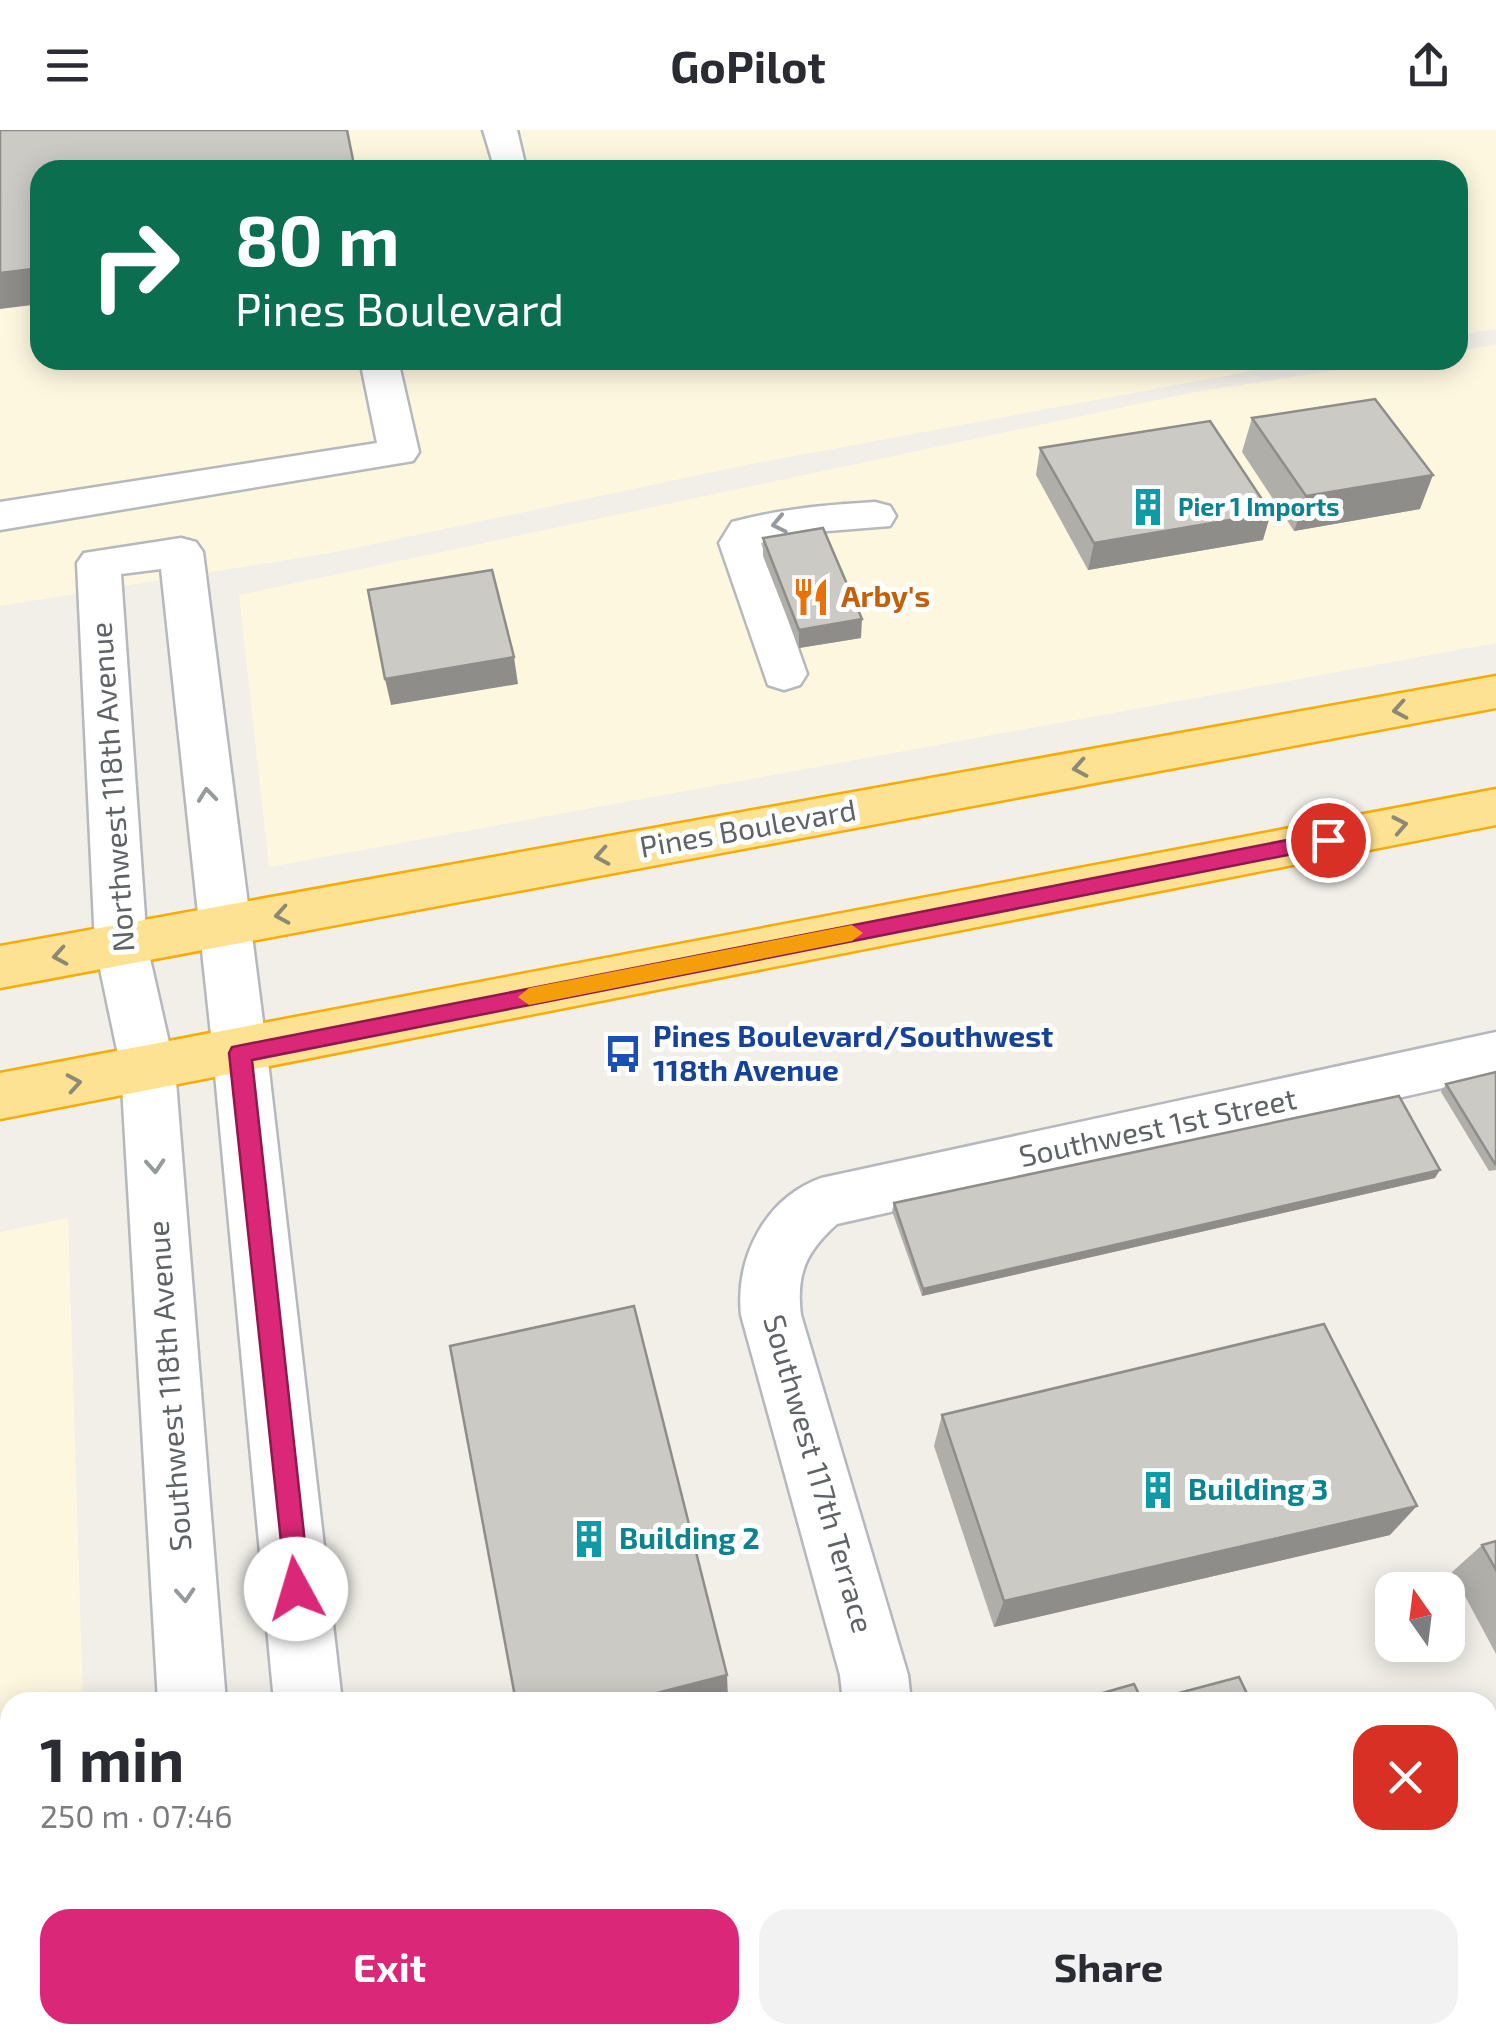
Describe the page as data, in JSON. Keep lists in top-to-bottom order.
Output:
{
  "streets": {
    "highway": ["Pines Boulevard"],
    "street": [
      "Northwest 118th Avenue",
      "Southwest 1st Street",
      "Southwest 118th Avenue",
      "Southwest 117th Terrace"
    ]
  },
  "crossings": [
    ["Northwest 118th Avenue", "Pines Boulevard"],
    ["Northwest 118th Avenue", "Southwest 118th Avenue"],
    ["Southwest 1st Street", "Southwest 117th Terrace"]
  ],
  "places": {
    "building": ["Pier 1 Imports", "Building 3", "Building 2"],
    "restaurant": ["Arby's"],
    "bus stop": ["Pines Boulevard/Southwest 118th Avenue"]
  },
  "north": "top",
  "page": {
    "header": "GoPilot",
    "turn": ["80 m", "Pines Boulevard"],
    "heading": ["1 min", "250 m · 07:46"],
    "buttons": ["Exit", "Share"]
  }
}
